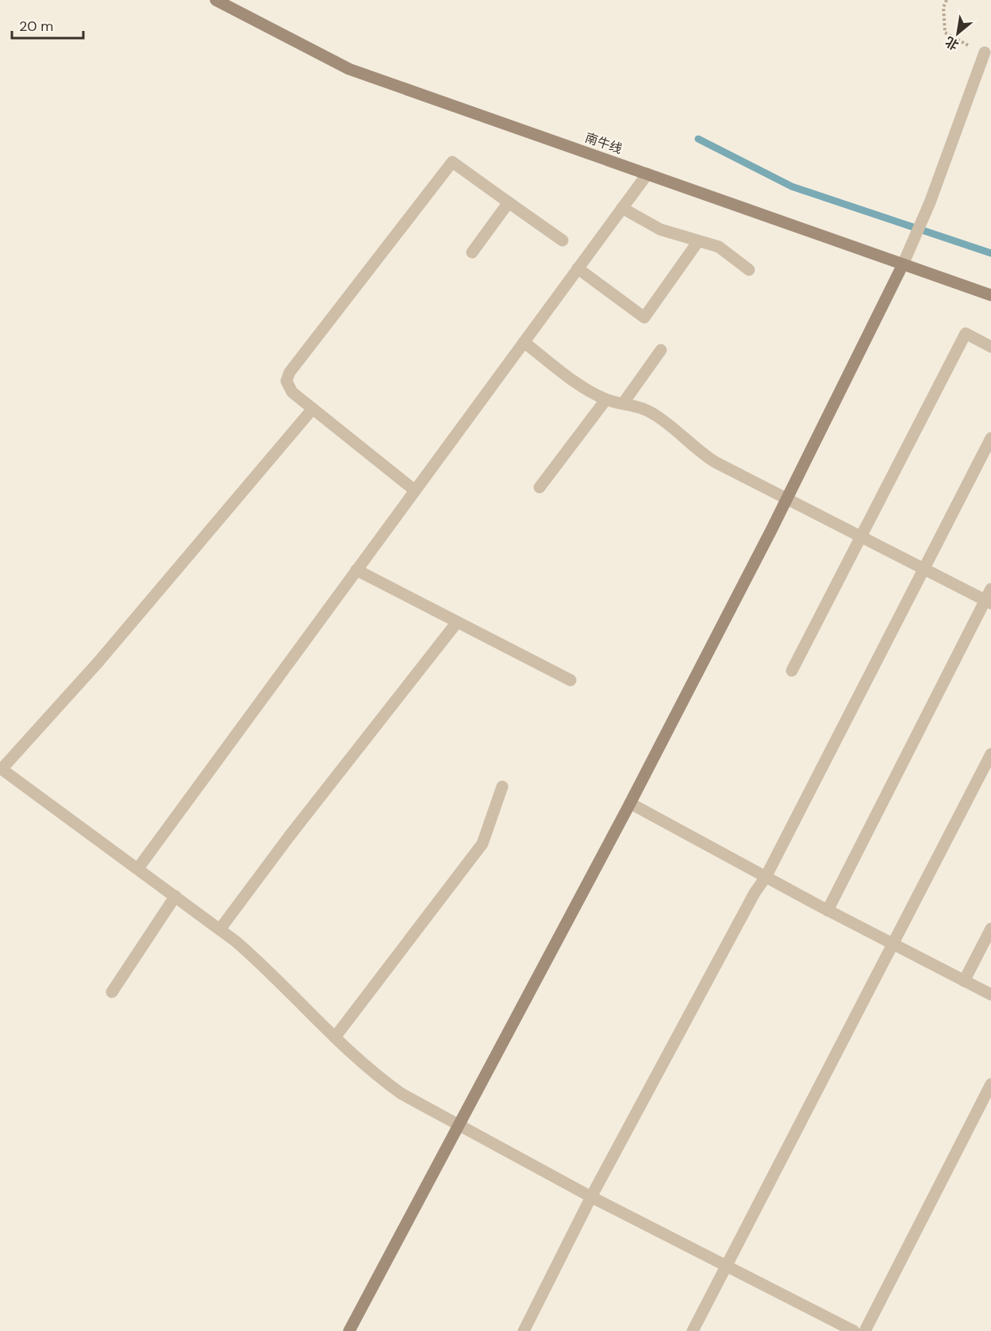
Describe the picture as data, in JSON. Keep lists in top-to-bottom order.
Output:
{
  "streets": {
    "street": ["南牛线"]
  },
  "scale_bar": "20 m",
  "north": "bottom left"
}
